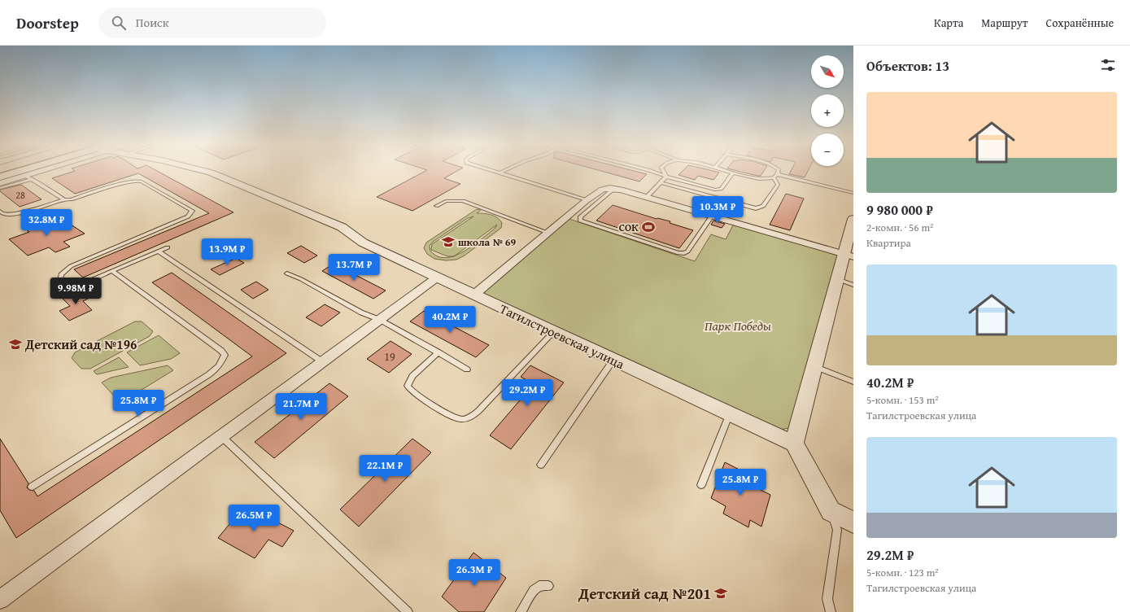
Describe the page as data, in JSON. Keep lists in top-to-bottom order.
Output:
{
  "streets": {
    "street": ["Тагилстроевская улица"]
  },
  "parks": ["Парк Победы"],
  "places": {
    "sports": ["СОК"],
    "school or university": ["школа № 69", "Детский сад №196", "Детский сад №201"]
  },
  "house_numbers": ["28", "19"],
  "north": "bottom right",
  "page": {
    "header": "Doorstep",
    "search": "Поиск",
    "nav": ["Карта", "Маршрут", "Сохранённые"],
    "heading": "Объектов: 13",
    "map_buttons": ["+", "−"],
    "list": [
      {
        "name": "9 980 000 ₽",
        "note": "2-комн. · 56 m² · Квартира"
      },
      {
        "name": "40.2M ₽",
        "note": "5-комн. · 153 m² · Тагилстроевская улица"
      },
      {
        "name": "29.2M ₽",
        "note": "5-комн. · 123 m² · Тагилстроевская улица"
      }
    ],
    "price": [
      "10.3M ₽",
      "32.8M ₽",
      "13.9M ₽",
      "13.7M ₽",
      "9.98M ₽",
      "40.2M ₽",
      "29.2M ₽",
      "25.8M ₽",
      "21.7M ₽",
      "22.1M ₽",
      "25.8M ₽",
      "26.5M ₽",
      "26.3M ₽"
    ]
  }
}
